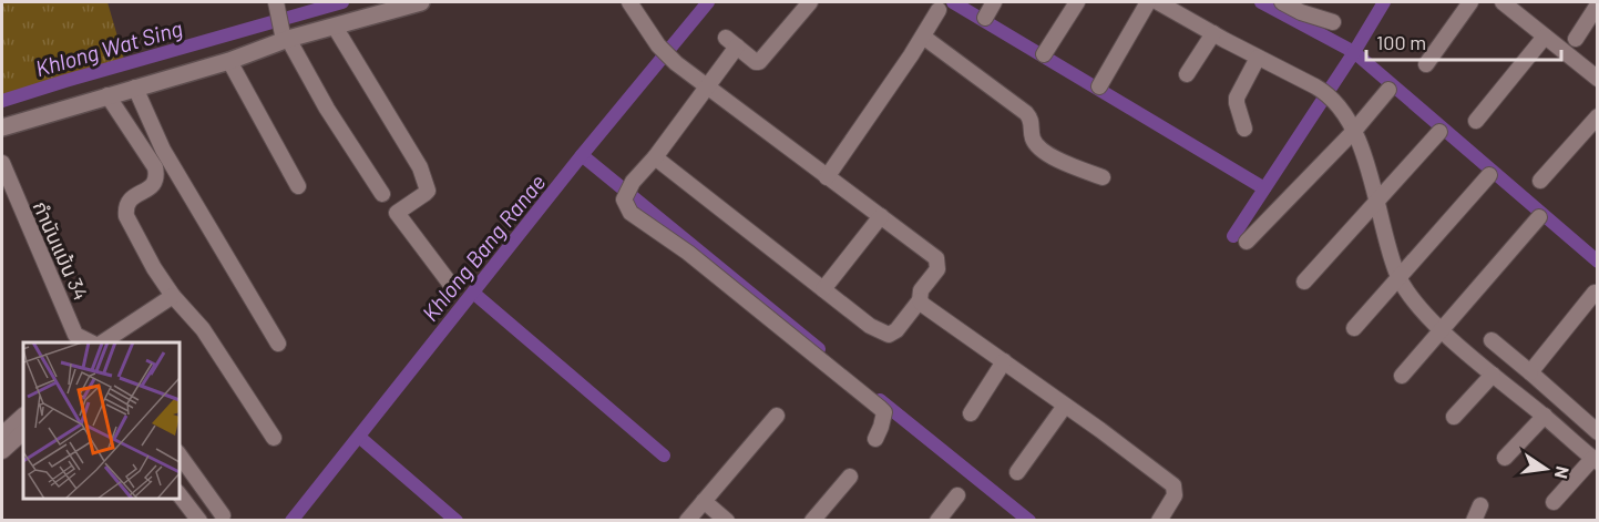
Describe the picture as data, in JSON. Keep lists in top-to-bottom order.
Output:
{
  "streets": {
    "street": ["กำนันแม้น 34"]
  },
  "water": ["Khlong Wat Sing", "Khlong Bang Ranae"],
  "scale_bar": "100 m",
  "north": "right"
}
